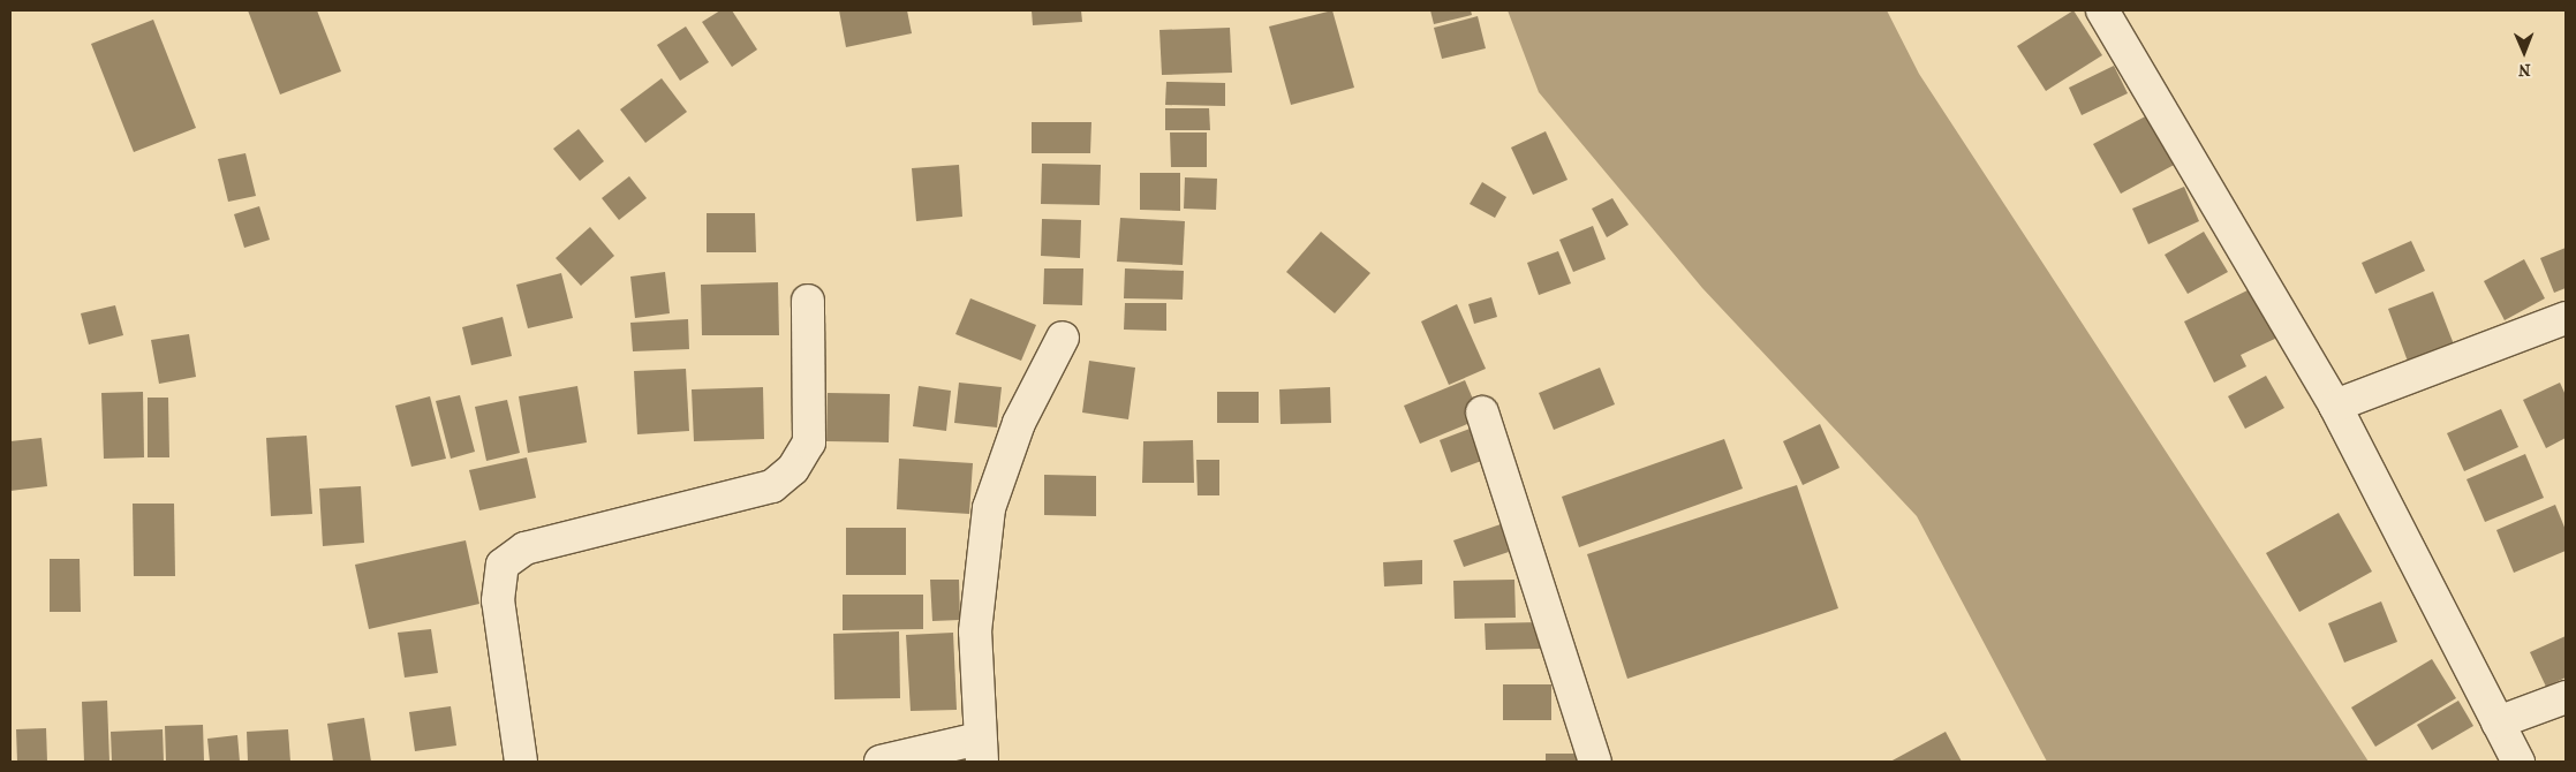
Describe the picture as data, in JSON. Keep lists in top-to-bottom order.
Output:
{
  "north": "bottom"
}
